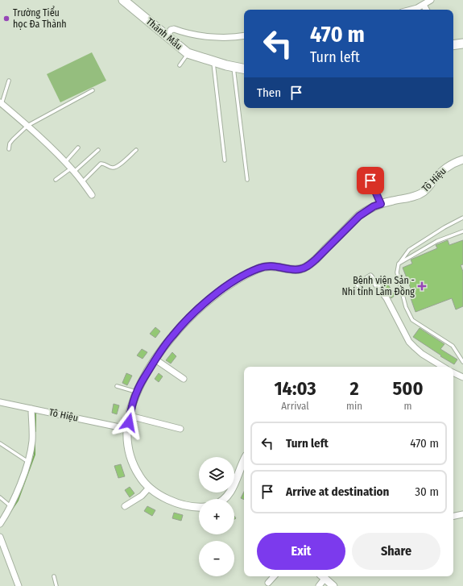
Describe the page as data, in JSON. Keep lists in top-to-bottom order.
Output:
{
  "streets": {
    "main road": ["Thánh Mẫu"],
    "street": ["Tô Hiệu"]
  },
  "places": {
    "other": ["Trường Tiểu học Đa Thành"],
    "health": ["Bệnh viện Sản - Nhi tỉnh Lâm Đồng"]
  },
  "page": {
    "turn": ["470 m", "Turn left"],
    "then": "Then",
    "eta": [
      "14:03",
      "Arrival",
      "2",
      "min",
      "500",
      "m"
    ],
    "list": [
      {
        "name": "Turn left",
        "value": "470 m"
      },
      {
        "name": "Arrive at destination",
        "value": "30 m"
      }
    ],
    "map_buttons": ["+", "−"],
    "buttons": ["Exit", "Share"]
  }
}
